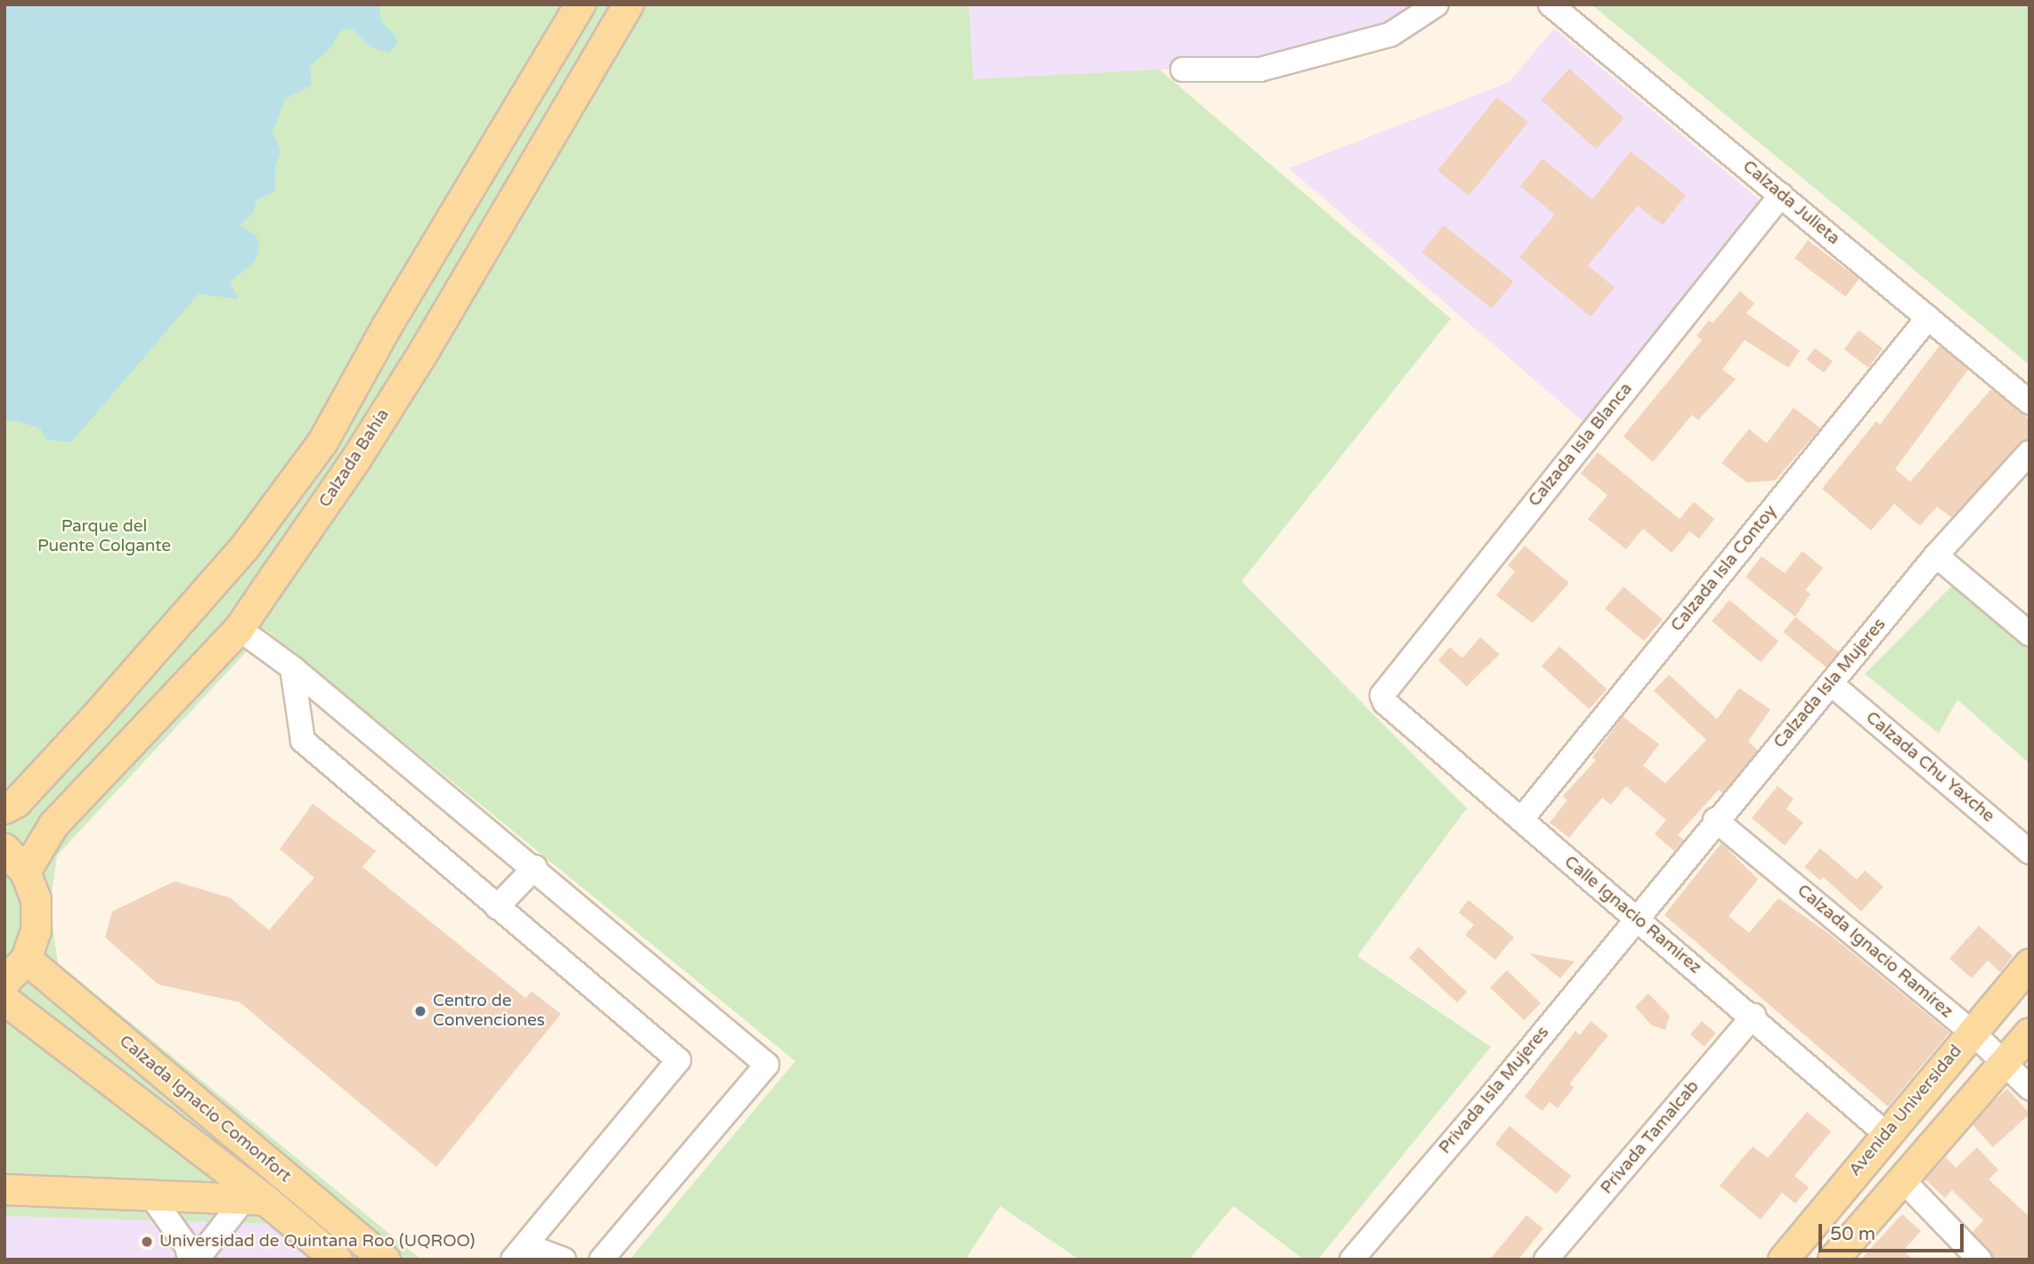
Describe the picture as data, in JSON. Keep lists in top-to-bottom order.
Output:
{
  "streets": {
    "main road": ["Calzada Bahía", "Calzada Ignacio Comonfort", "Avenida Universidad"],
    "street": [
      "Calzada Julieta",
      "Calzada Isla Blanca",
      "Calzada Isla Contoy",
      "Calzada Isla Mujeres",
      "Calzada Chu Yaxche",
      "Calle Ignacio Ramirez",
      "Calzada Ignacio Ramírez",
      "Privada Isla Mujeres",
      "Privada Tamalcab"
    ]
  },
  "crossings": [
    ["Calzada Julieta", "Calzada Isla Blanca"],
    ["Calzada Julieta", "Calzada Isla Contoy"],
    ["Calzada Isla Blanca", "Calle Ignacio Ramirez"],
    ["Calzada Isla Contoy", "Calle Ignacio Ramirez"],
    ["Calzada Isla Mujeres", "Calzada Chu Yaxche"],
    ["Calzada Isla Mujeres", "Calle Ignacio Ramirez"],
    ["Calzada Isla Mujeres", "Calzada Ignacio Ramírez"],
    ["Calzada Isla Mujeres", "Privada Isla Mujeres"],
    ["Calle Ignacio Ramirez", "Privada Isla Mujeres"],
    ["Calle Ignacio Ramirez", "Avenida Universidad"],
    ["Calle Ignacio Ramirez", "Privada Tamalcab"],
    ["Calzada Ignacio Ramírez", "Avenida Universidad"]
  ],
  "parks": ["Parque del Puente Colgante"],
  "places": ["Centro de Convenciones", "Universidad de Quintana Roo (UQROO)"],
  "scale_bar": "50 m"
}
